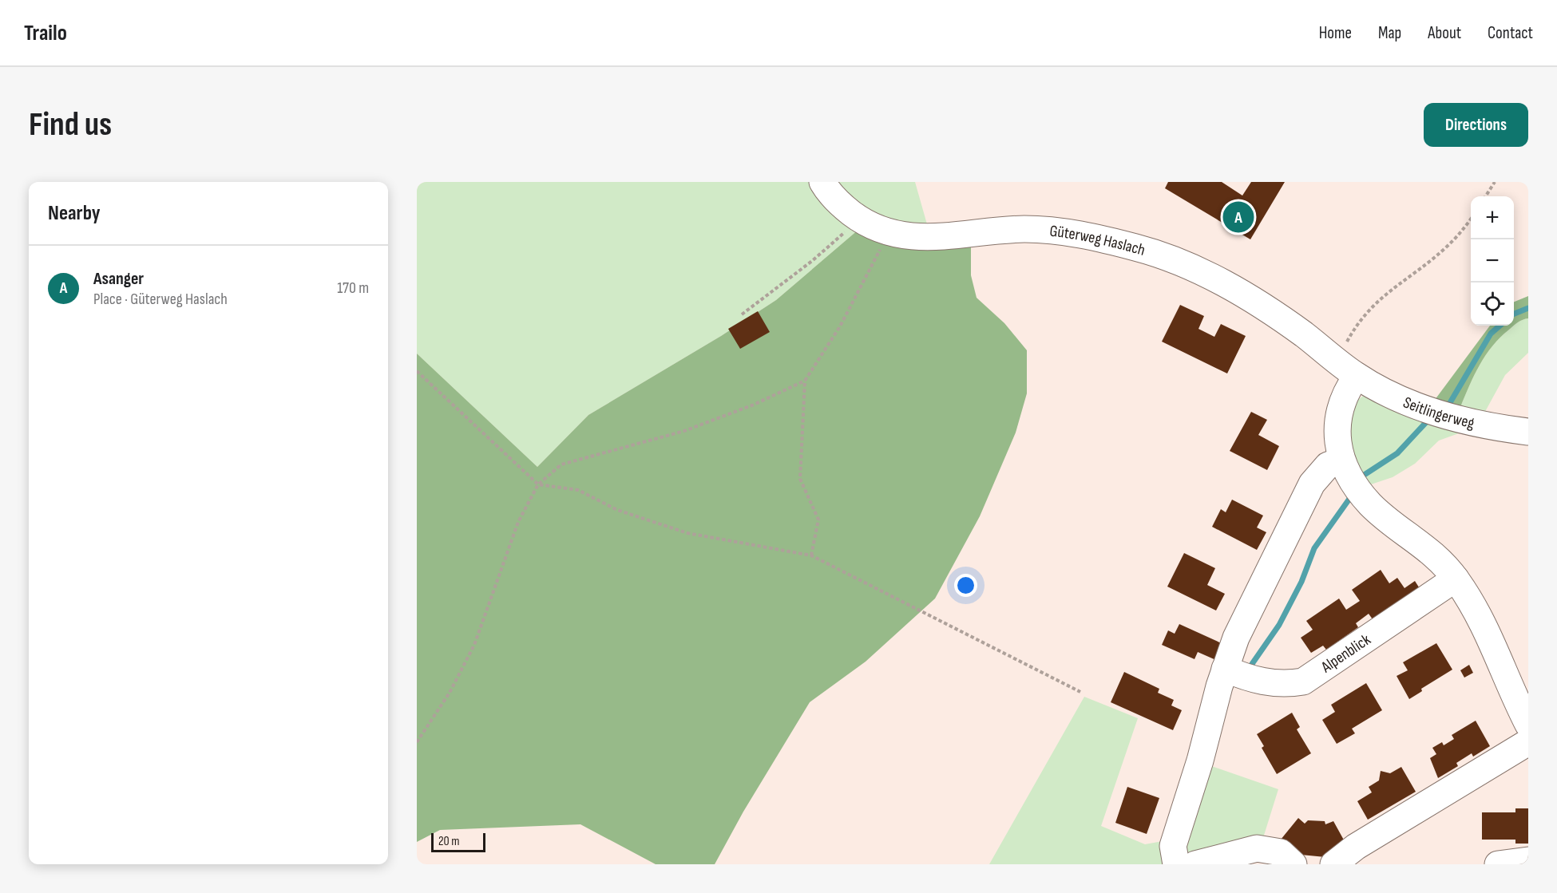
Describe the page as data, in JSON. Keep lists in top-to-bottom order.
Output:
{
  "streets": {
    "street": ["Güterweg Haslach", "Seitlingerweg", "Alpenblick"]
  },
  "crossings": [
    ["Güterweg Haslach", "Seitlingerweg"]
  ],
  "scale_bar": "20 m",
  "page": {
    "header": "Trailo",
    "nav": [
      "Home",
      "Map",
      "About",
      "Contact"
    ],
    "buttons": "Directions",
    "title": "Find us",
    "heading": "Nearby",
    "map_buttons": ["+", "−"],
    "pins": "A",
    "list": [
      {
        "mark": "A",
        "name": "Asanger",
        "note": "Place · Güterweg Haslach",
        "value": "170 m"
      }
    ],
    "scale": "20 m"
  }
}
